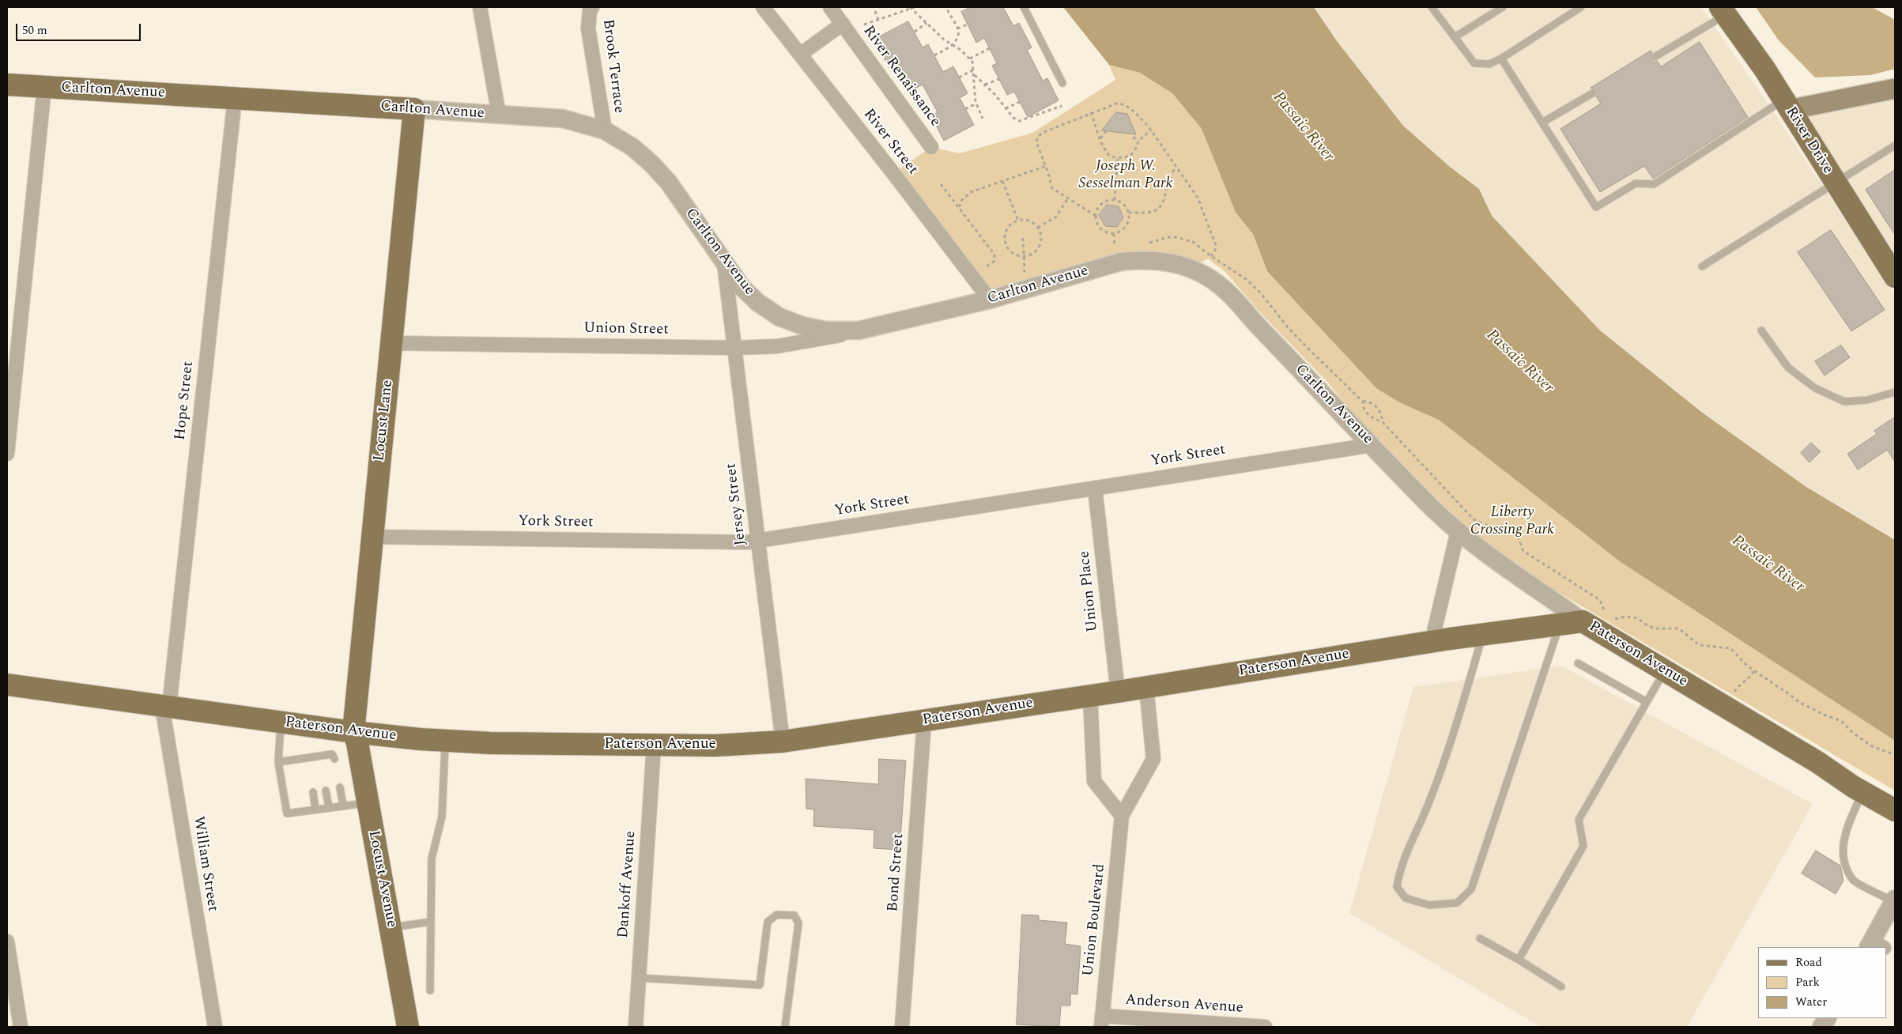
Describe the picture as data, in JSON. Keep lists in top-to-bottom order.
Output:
{
  "streets": {
    "main road": [
      "Carlton Avenue",
      "River Drive",
      "Locust Lane",
      "Paterson Avenue",
      "Locust Avenue"
    ],
    "street": [
      "Brook Terrace",
      "River Renaissance",
      "River Street",
      "Union Street",
      "Hope Street",
      "York Street",
      "Jersey Street",
      "Union Place",
      "William Street",
      "Bond Street",
      "Dankoff Avenue",
      "Union Boulevard",
      "Anderson Avenue"
    ]
  },
  "crossings": [
    ["Brook Terrace", "Carlton Avenue"],
    ["Carlton Avenue", "River Street"],
    ["Carlton Avenue", "Union Street"],
    ["Carlton Avenue", "Hope Street"],
    ["Carlton Avenue", "Locust Lane"],
    ["Carlton Avenue", "York Street"],
    ["Carlton Avenue", "Jersey Street"],
    ["Carlton Avenue", "Paterson Avenue"],
    ["Union Street", "Locust Lane"],
    ["Union Street", "Jersey Street"],
    ["Hope Street", "Paterson Avenue"],
    ["Hope Street", "William Street"],
    ["Locust Lane", "York Street"],
    ["Locust Lane", "Paterson Avenue"],
    ["Locust Lane", "Locust Avenue"],
    ["York Street", "Jersey Street"],
    ["York Street", "Union Place"],
    ["Jersey Street", "Paterson Avenue"],
    ["Union Place", "Paterson Avenue"],
    ["Paterson Avenue", "William Street"],
    ["Paterson Avenue", "Bond Street"],
    ["Paterson Avenue", "Locust Avenue"],
    ["Paterson Avenue", "Dankoff Avenue"],
    ["Paterson Avenue", "Union Boulevard"],
    ["Union Boulevard", "Anderson Avenue"]
  ],
  "water": ["Passaic River"],
  "parks": ["Joseph W. Sesselman Park", "Liberty Crossing Park"],
  "legend": ["Road", "Park", "Water"],
  "scale_bar": "50 m"
}
